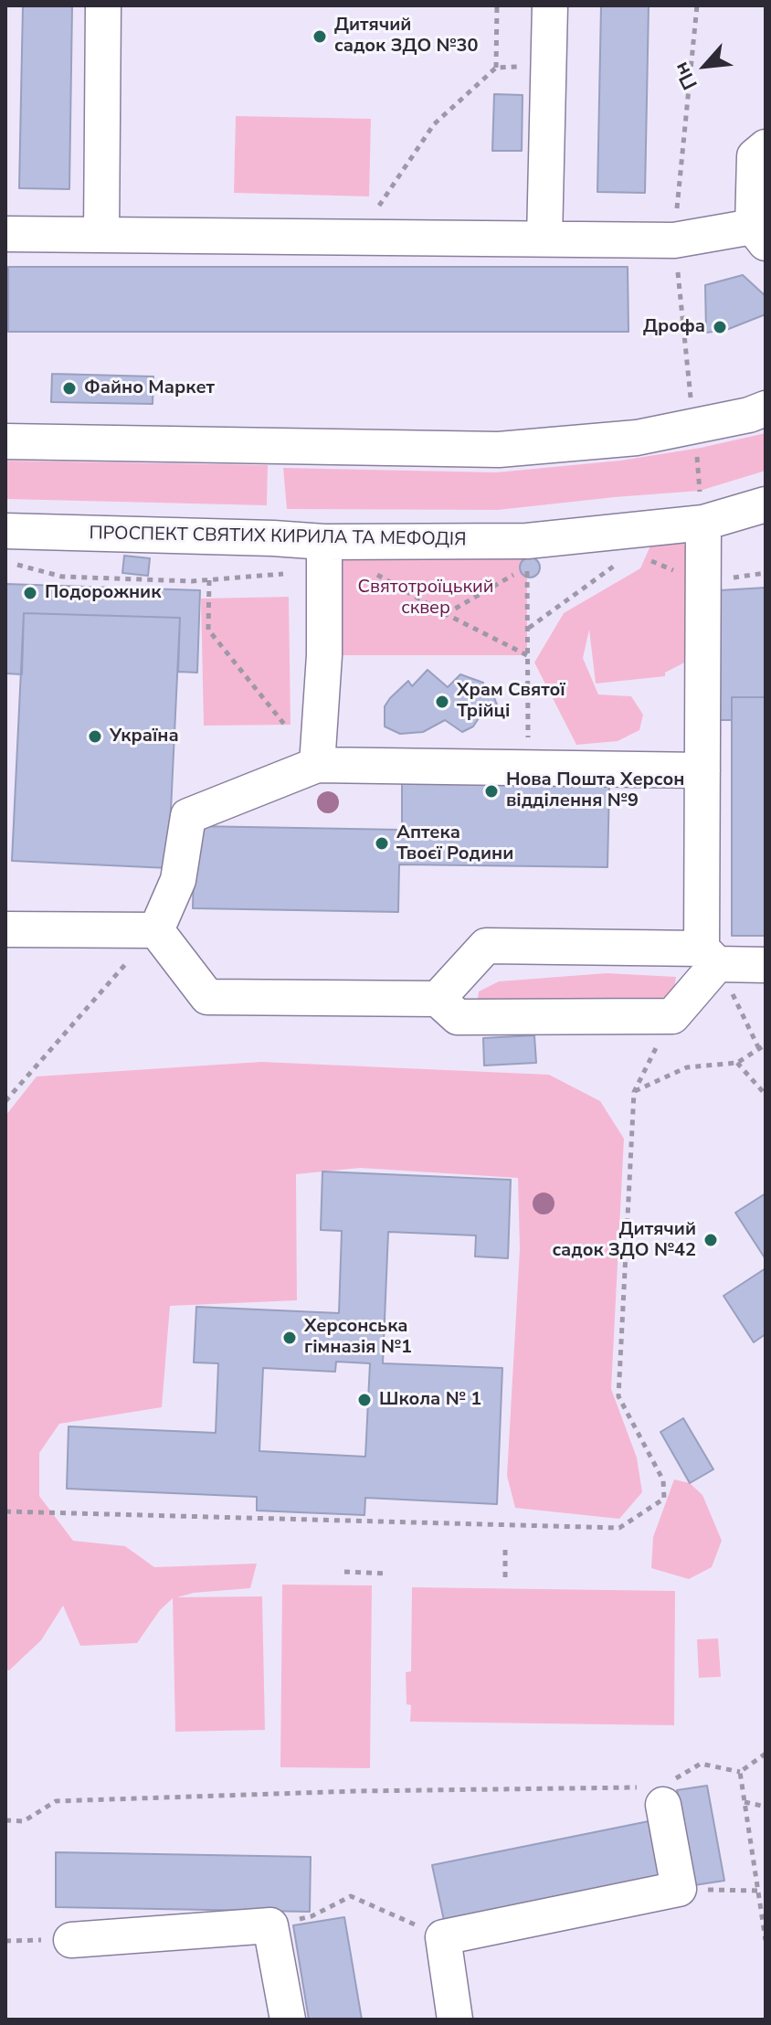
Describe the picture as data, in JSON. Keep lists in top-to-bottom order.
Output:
{
  "streets": {
    "street": ["ПРОСПЕКТ СВЯТИХ КИРИЛА ТА МЕФОДІЯ"]
  },
  "parks": ["Святотроїцький сквер"],
  "places": [
    "Дитячий садок ЗДО №30",
    "Дрофа",
    "Файно Маркет",
    "Подорожник",
    "Храм Святої Трійці",
    "Україна",
    "Нова Пошта Херсон відділення №9",
    "Аптека Твоєї Родини",
    "Дитячий садок ЗДО №42",
    "Херсонська гімназія №1",
    "Школа № 1"
  ],
  "north": "bottom left"
}
